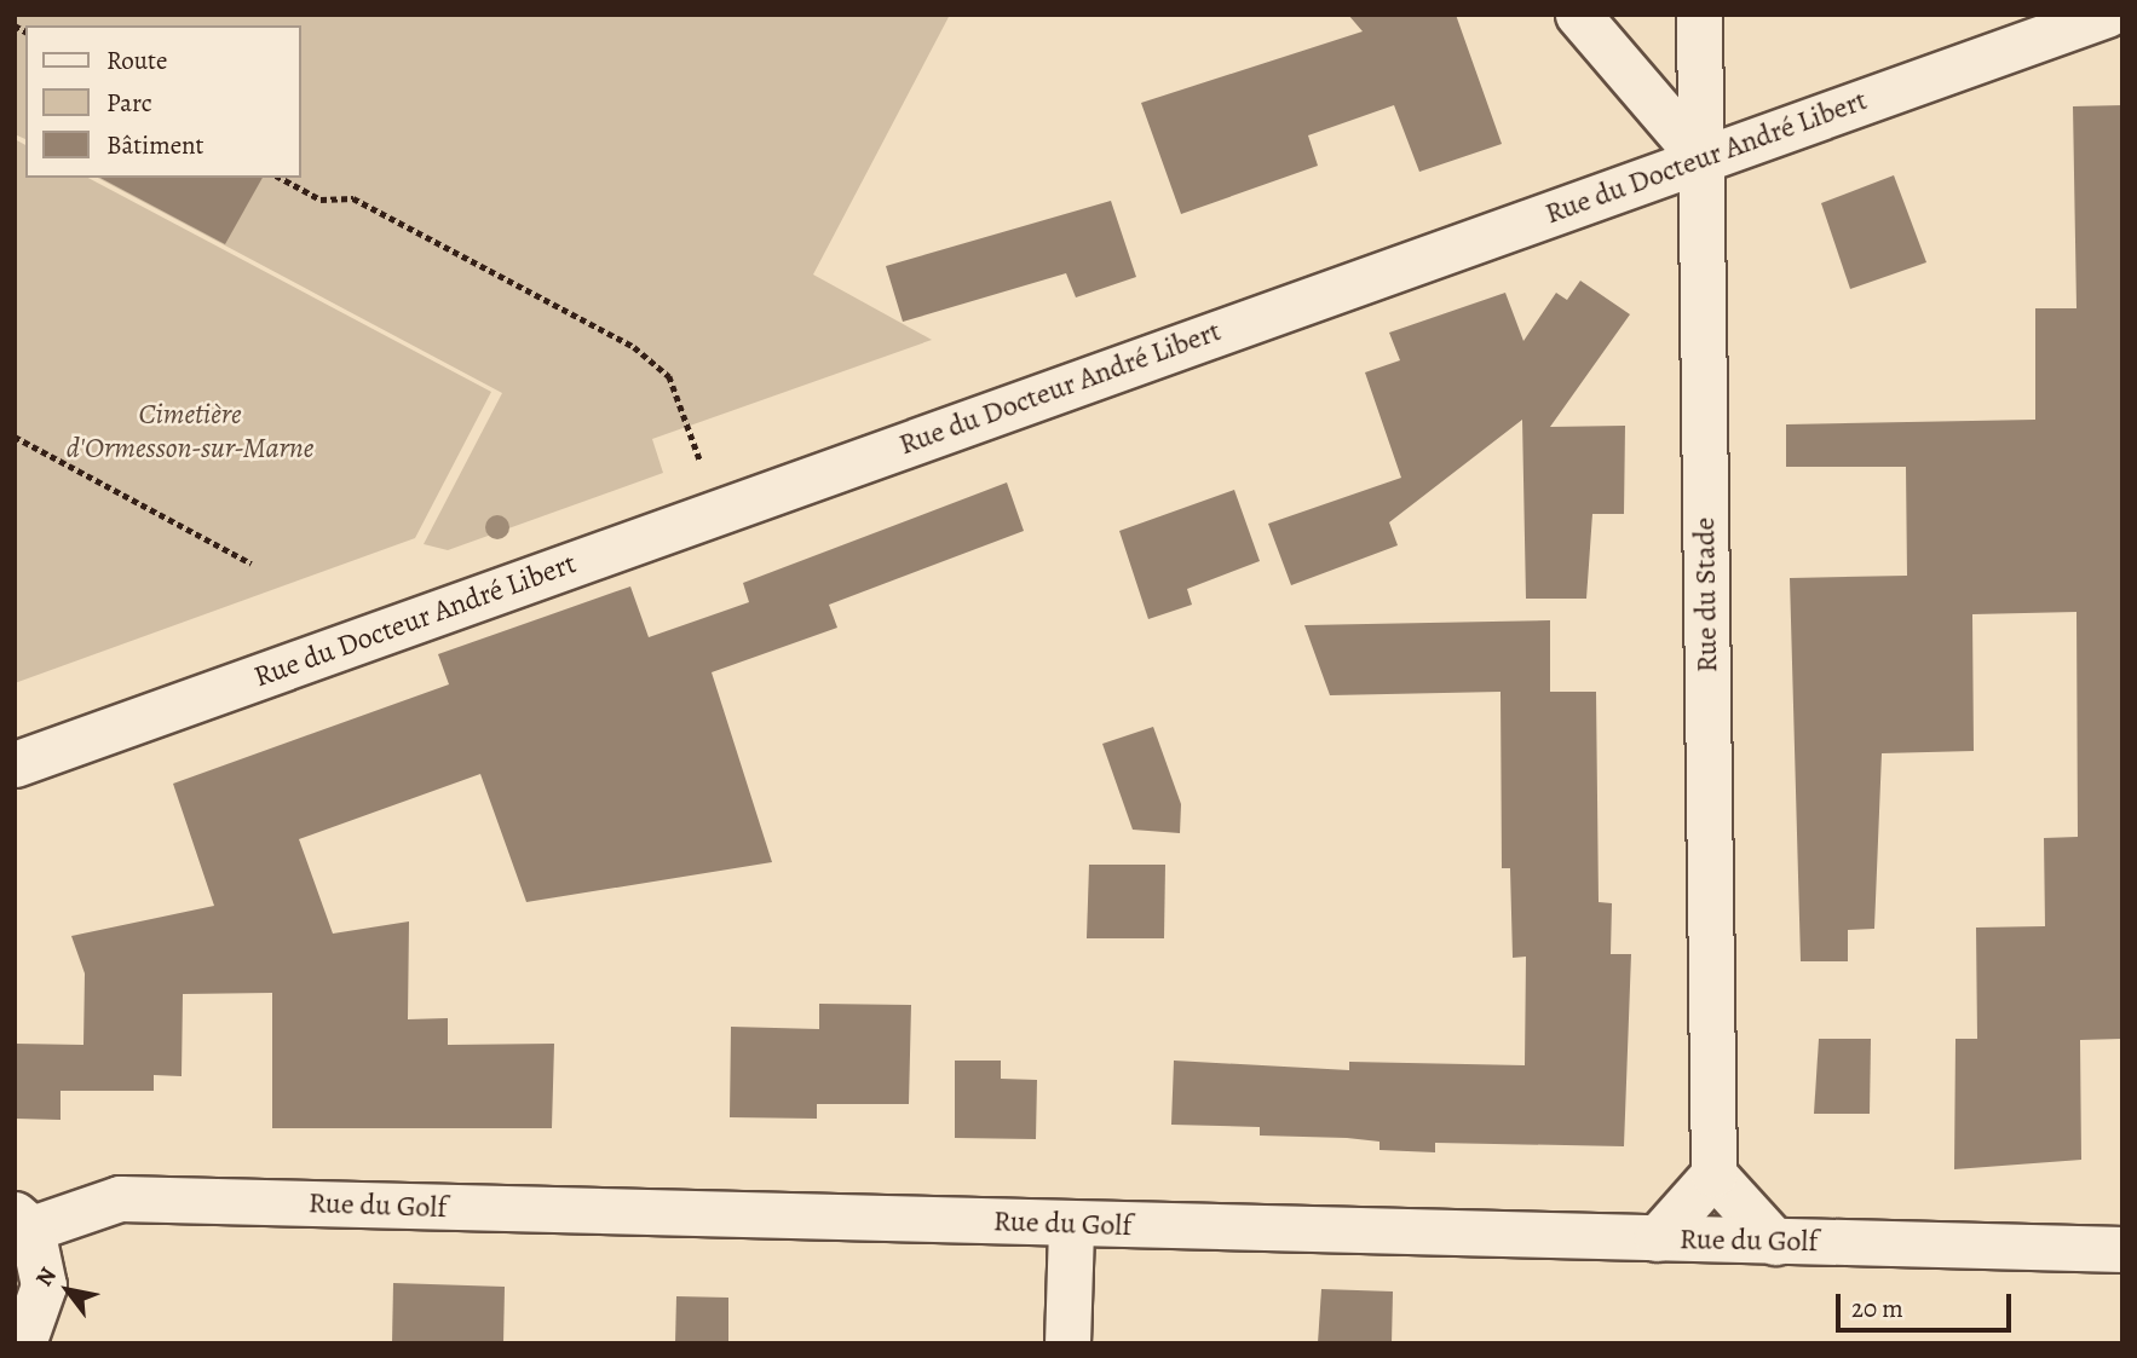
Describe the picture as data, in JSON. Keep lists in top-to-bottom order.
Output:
{
  "streets": {
    "street": ["Rue du Docteur André Libert", "Rue du Stade", "Rue du Golf"]
  },
  "crossings": [
    ["Rue du Docteur André Libert", "Rue du Stade"]
  ],
  "parks": ["Cimetière d'Ormesson-sur-Marne"],
  "legend": ["Route", "Parc", "Bâtiment"],
  "scale_bar": "20 m",
  "north": "top left"
}
